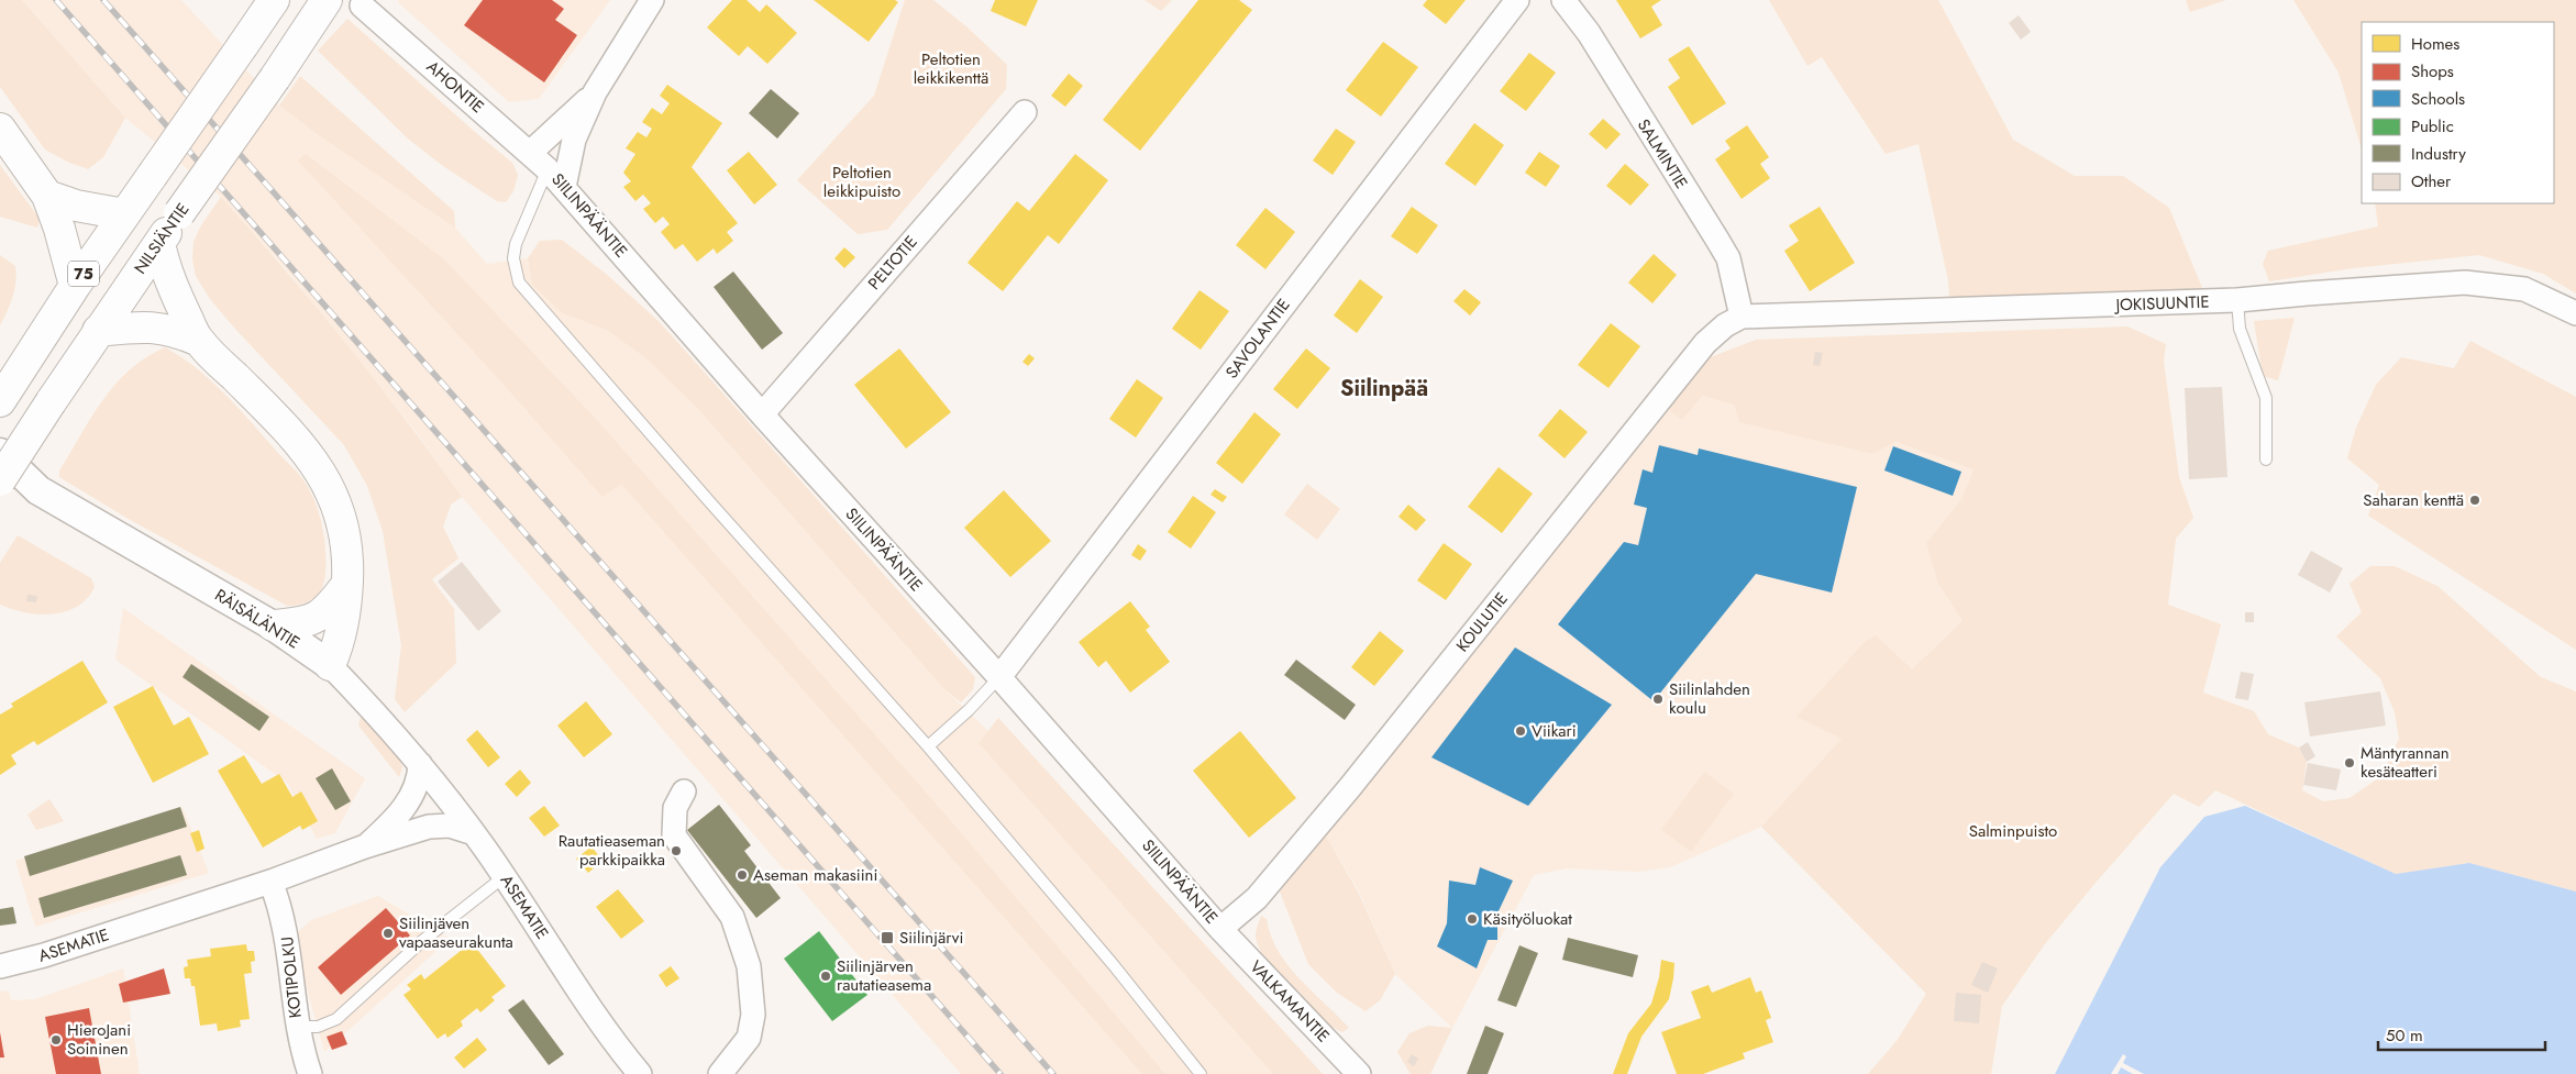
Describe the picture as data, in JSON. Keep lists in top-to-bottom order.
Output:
{
  "streets": {
    "main road": ["NILSIÄNTIE", "75"],
    "street": [
      "AHONTIE",
      "SALMINTIE",
      "SIILINPÄÄNTIE",
      "PELTOTIE",
      "JOKISUUNTIE",
      "SAVOLANTIE",
      "RÄISÄLÄNTIE",
      "KOULUTIE",
      "ASEMATIE",
      "KOTIPOLKU",
      "VALKAMANTIE"
    ]
  },
  "crossings": [
    ["AHONTIE", "SIILINPÄÄNTIE"],
    ["SALMINTIE", "JOKISUUNTIE"],
    ["SALMINTIE", "KOULUTIE"],
    ["SIILINPÄÄNTIE", "PELTOTIE"],
    ["SIILINPÄÄNTIE", "SAVOLANTIE"],
    ["SIILINPÄÄNTIE", "KOULUTIE"],
    ["SIILINPÄÄNTIE", "VALKAMANTIE"],
    ["JOKISUUNTIE", "KOULUTIE"],
    ["RÄISÄLÄNTIE", "ASEMATIE"],
    ["KOULUTIE", "VALKAMANTIE"],
    ["ASEMATIE", "KOTIPOLKU"]
  ],
  "districts": ["Siilinpää"],
  "parks": ["Peltotien leikkikenttä", "Peltotien leikkipuisto", "Salminpuisto"],
  "places": {
    "other": [
      "Saharan kenttä",
      "Siilinlahden koulu",
      "Viikari",
      "Mäntyrannan kesäteatteri",
      "Rautatieaseman parkkipaikka",
      "Aseman makasiini",
      "Käsityöluokat",
      "Siilinjäven vapaaseurakunta",
      "Siilinjärven rautatieasema",
      "HieroJani Soininen"
    ],
    "transit": ["Siilinjärvi"]
  },
  "legend": [
    "Homes",
    "Shops",
    "Schools",
    "Public",
    "Industry",
    "Other"
  ],
  "scale_bar": "50 m"
}
